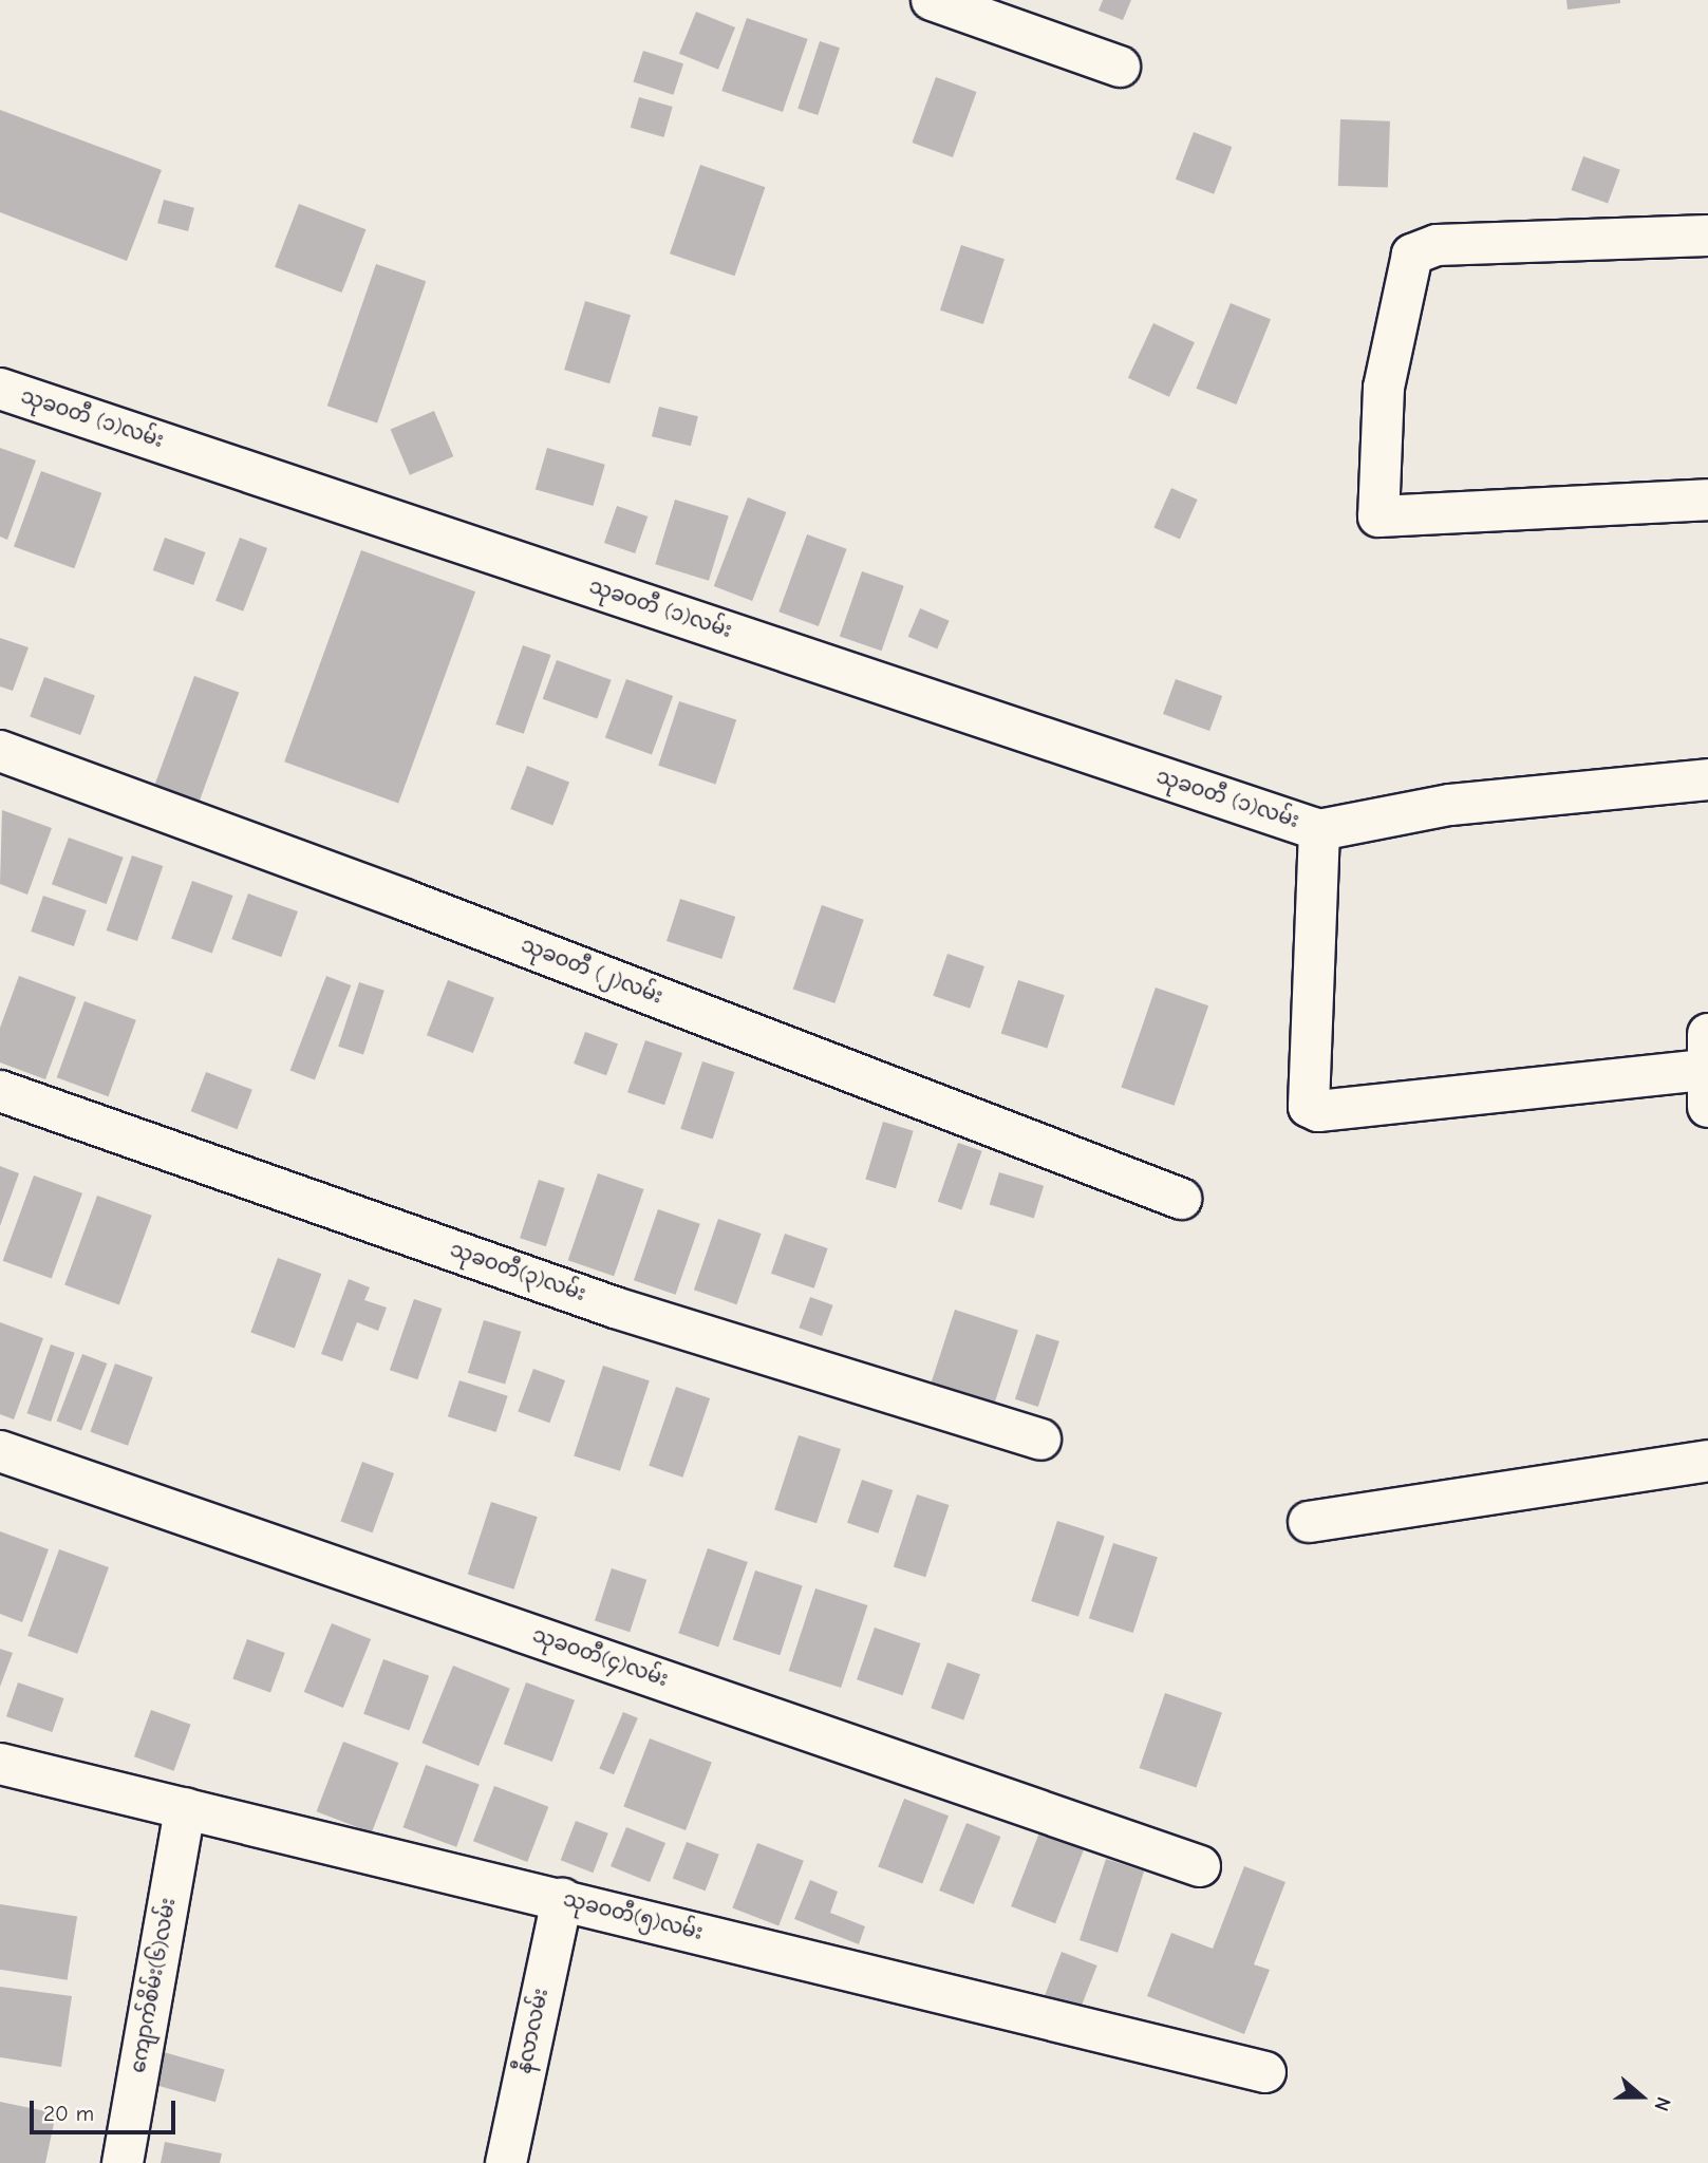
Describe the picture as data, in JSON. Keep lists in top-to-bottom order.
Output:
{
  "streets": {
    "street": [
      "သုခဝတီ (၁)လမ်း",
      "သုခဝတီ (၂)လမ်း",
      "သုခဝတီ(၃)လမ်း",
      "သုခဝတီ(၄)လမ်း",
      "သုခဝတီ(၅)လမ်း",
      "ကျောက်စိမ်း(၆)လမ်း",
      "နီလာလမ်း"
    ]
  },
  "crossings": [
    ["သုခဝတီ(၅)လမ်း", "ကျောက်စိမ်း(၆)လမ်း"],
    ["သုခဝတီ(၅)လမ်း", "နီလာလမ်း"]
  ],
  "scale_bar": "20 m",
  "north": "right"
}
